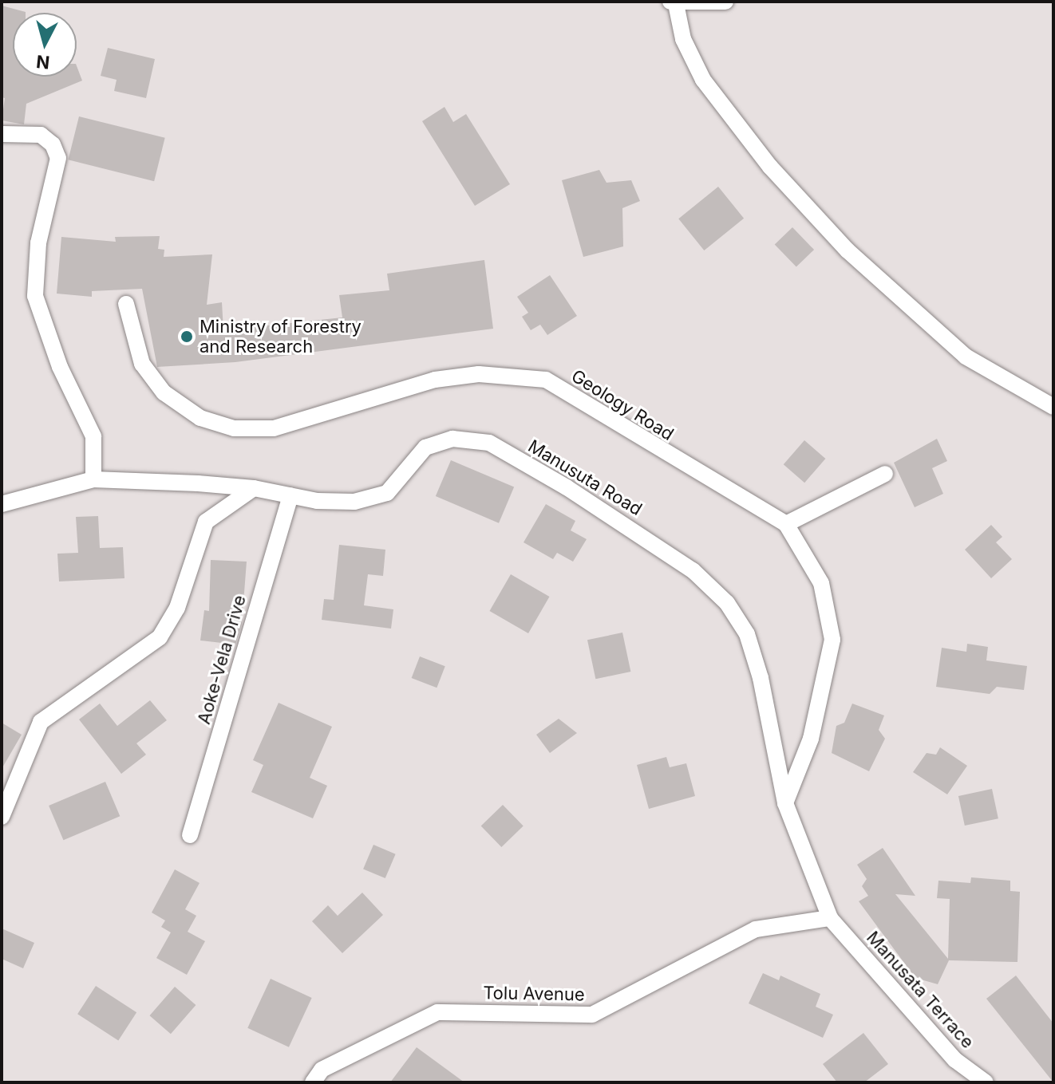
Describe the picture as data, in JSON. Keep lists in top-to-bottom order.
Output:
{
  "streets": {
    "street": [
      "Geology Road",
      "Manusuta Road",
      "Aoke-Vela Drive",
      "Manusata Terrace",
      "Tolu Avenue"
    ]
  },
  "crossings": [
    ["Geology Road", "Manusuta Road"],
    ["Manusuta Road", "Aoke-Vela Drive"],
    ["Manusuta Road", "Manusata Terrace"],
    ["Manusuta Road", "Tolu Avenue"],
    ["Manusata Terrace", "Tolu Avenue"]
  ],
  "places": ["Ministry of Forestry and Research"],
  "north": "bottom"
}
